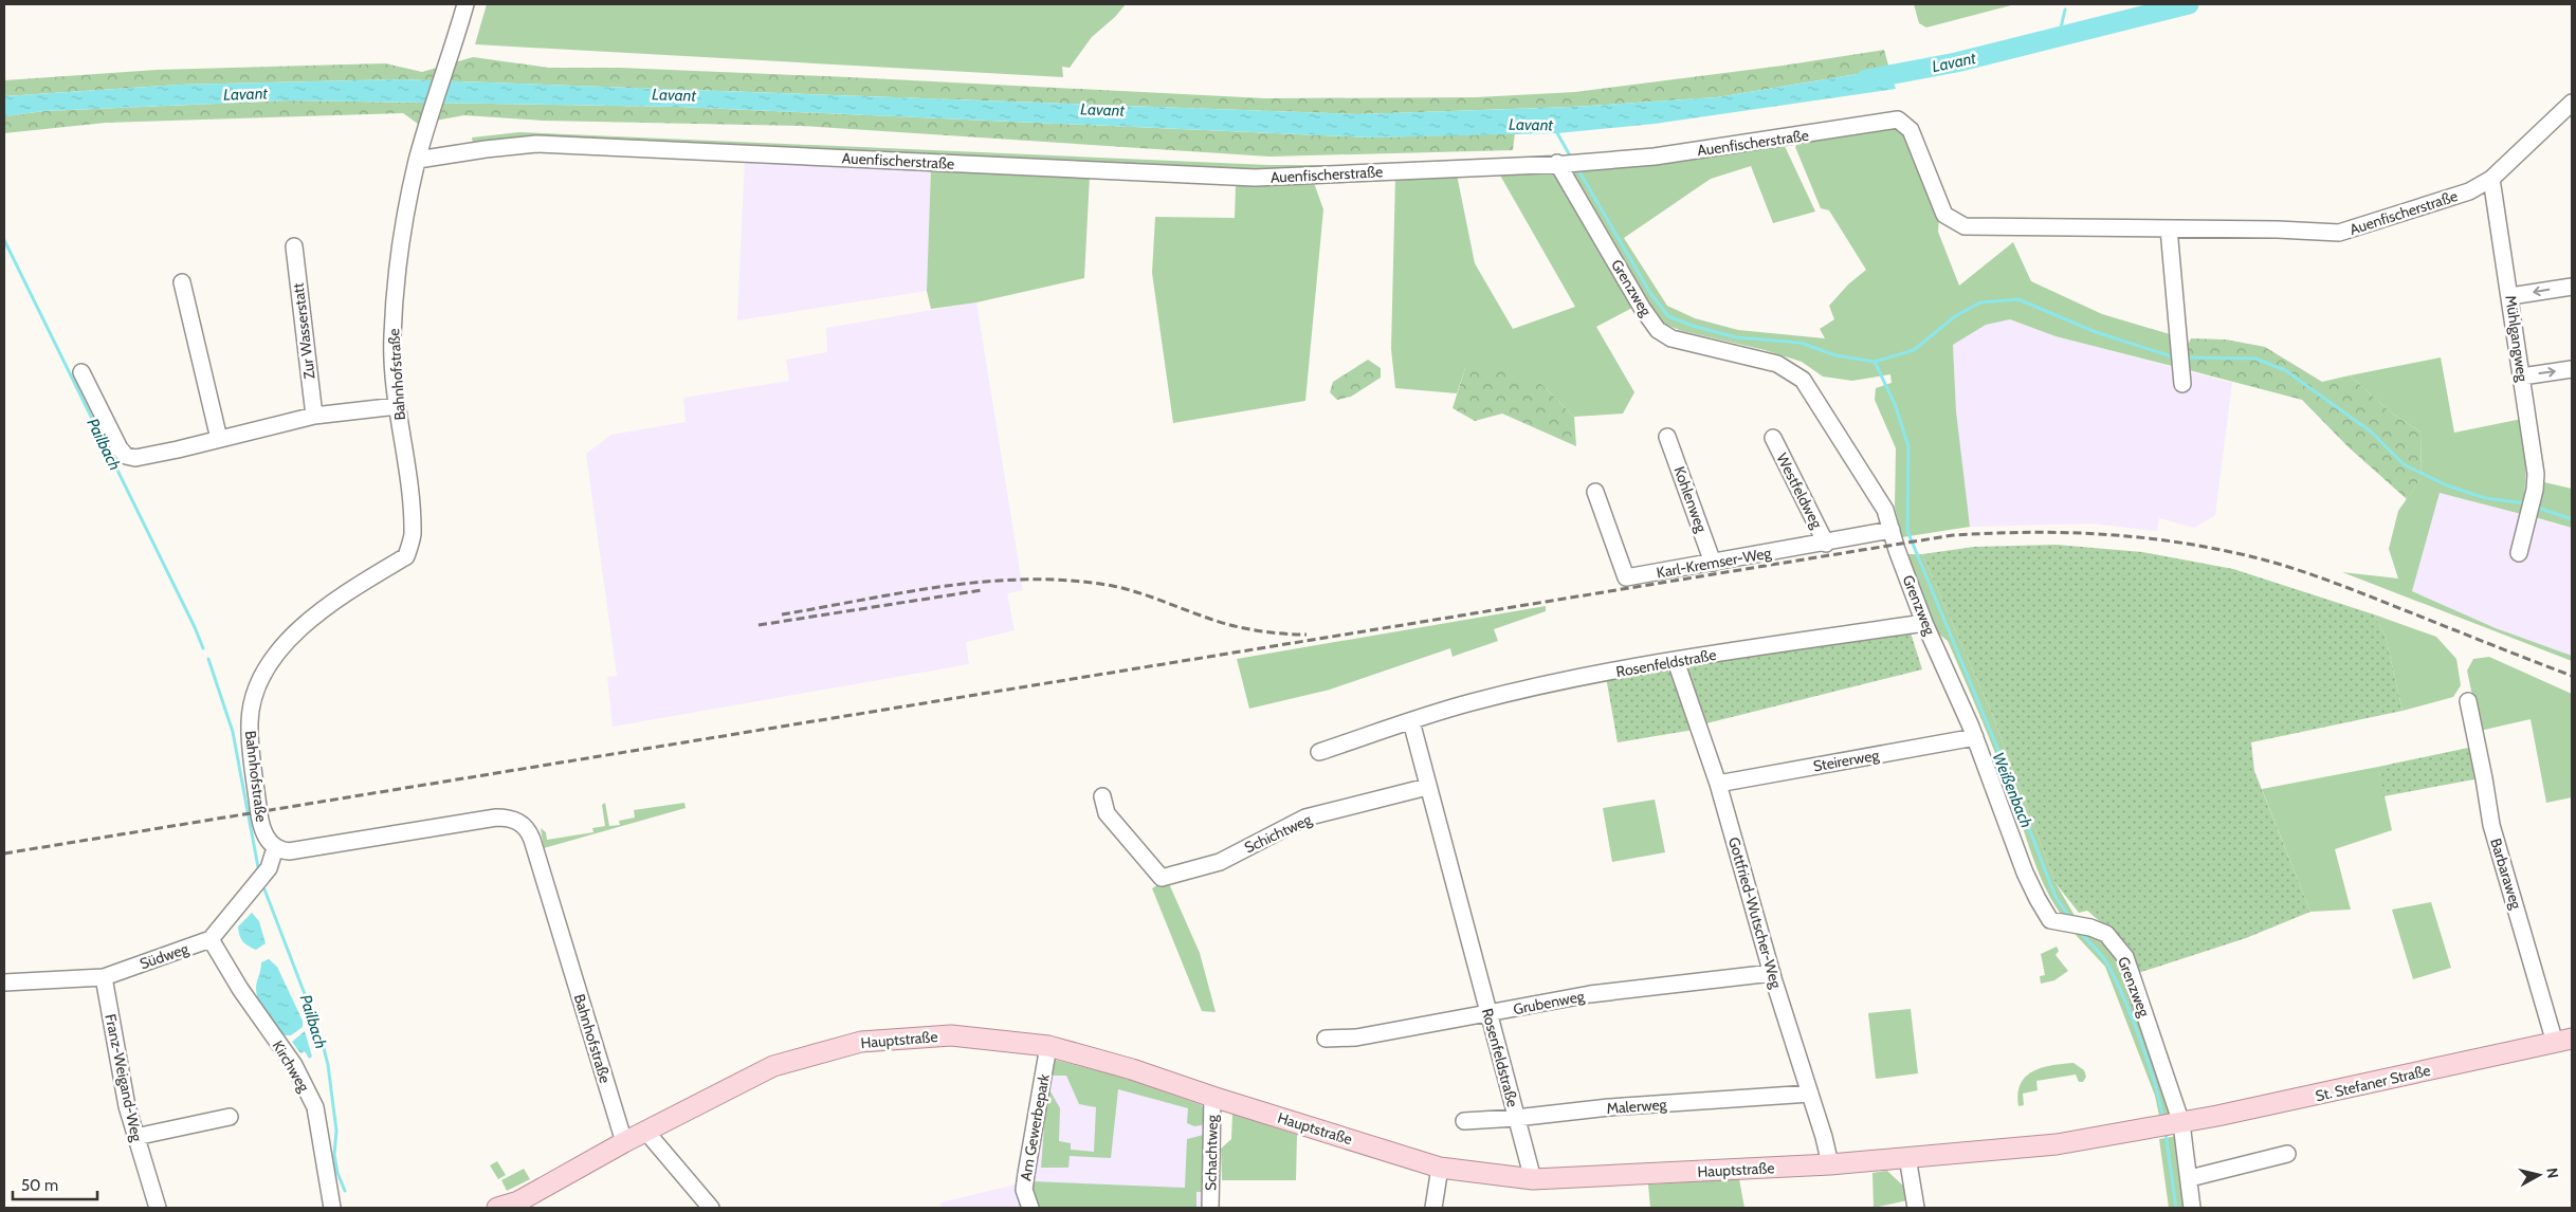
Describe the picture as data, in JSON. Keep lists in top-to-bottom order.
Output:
{
  "streets": {
    "main road": ["Hauptstraße", "St. Stefaner Straße"],
    "street": [
      "Auenfischerstraße",
      "Grenzweg",
      "Zur Wasserstatt",
      "Mühlgangweg",
      "Bahnhofstraße",
      "Westfeldweg",
      "Kohlenweg",
      "Karl-Kremser-Weg",
      "Rosenfeldstraße",
      "Steirerweg",
      "Schichtweg",
      "Barbaraweg",
      "Gottfried-Wutscher-Weg",
      "Südweg",
      "Grubenweg",
      "Kirchweg",
      "Franz-Weigand-Weg",
      "Malerweg",
      "Am Gewerbepark",
      "Schachtweg"
    ]
  },
  "crossings": [
    ["Auenfischerstraße", "Grenzweg"],
    ["Auenfischerstraße", "Mühlgangweg"],
    ["Auenfischerstraße", "Bahnhofstraße"],
    ["Grenzweg", "Karl-Kremser-Weg"],
    ["Grenzweg", "Rosenfeldstraße"],
    ["Grenzweg", "Steirerweg"],
    ["Grenzweg", "Hauptstraße"],
    ["Grenzweg", "St. Stefaner Straße"],
    ["Bahnhofstraße", "Hauptstraße"],
    ["Westfeldweg", "Karl-Kremser-Weg"],
    ["Kohlenweg", "Karl-Kremser-Weg"],
    ["Rosenfeldstraße", "Schichtweg"],
    ["Rosenfeldstraße", "Gottfried-Wutscher-Weg"],
    ["Rosenfeldstraße", "Grubenweg"],
    ["Rosenfeldstraße", "Hauptstraße"],
    ["Rosenfeldstraße", "Malerweg"],
    ["Steirerweg", "Gottfried-Wutscher-Weg"],
    ["Barbaraweg", "St. Stefaner Straße"],
    ["Gottfried-Wutscher-Weg", "Grubenweg"],
    ["Gottfried-Wutscher-Weg", "Hauptstraße"],
    ["Gottfried-Wutscher-Weg", "Malerweg"],
    ["Südweg", "Kirchweg"],
    ["Südweg", "Franz-Weigand-Weg"],
    ["Hauptstraße", "St. Stefaner Straße"],
    ["Hauptstraße", "Am Gewerbepark"],
    ["Hauptstraße", "Schachtweg"]
  ],
  "water": ["Lavant", "Pailbach", "Weißenbach"],
  "scale_bar": "50 m",
  "north": "right"
}
